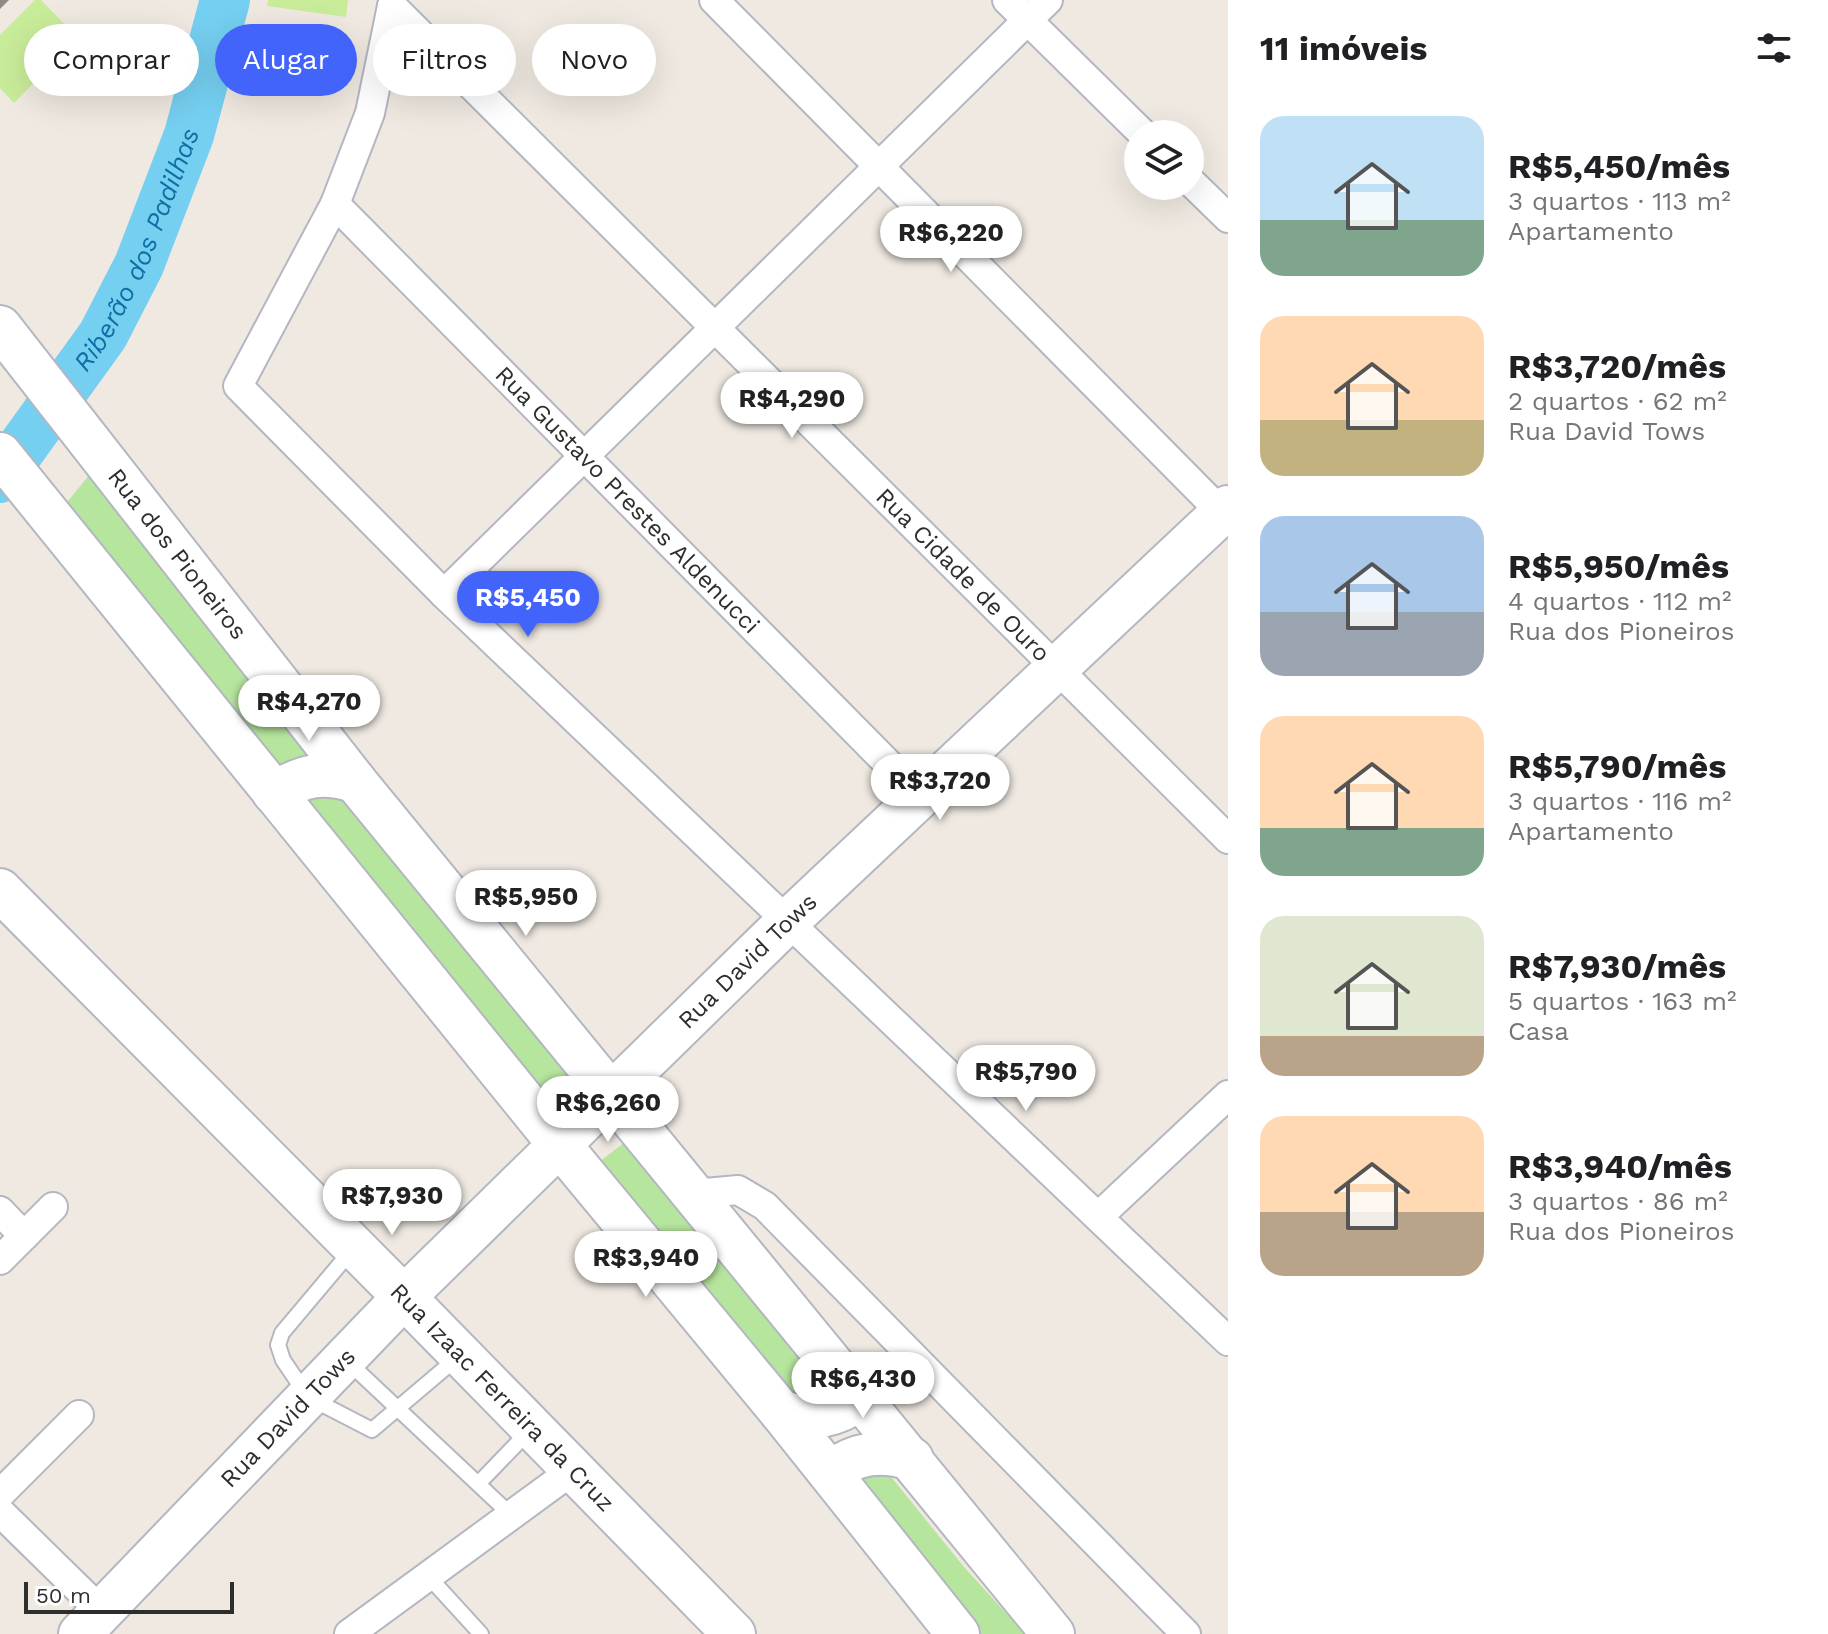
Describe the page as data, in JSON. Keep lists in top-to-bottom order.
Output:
{
  "streets": {
    "main road": ["Rua dos Pioneiros", "Rua David Tows", "Rua Izaac Ferreira da Cruz"],
    "street": ["Rua Gustavo Prestes Aldenucci", "Rua Cidade de Ouro"]
  },
  "crossings": [
    ["Rua Gustavo Prestes Aldenucci", "Rua Cidade de Ouro"],
    ["Rua Gustavo Prestes Aldenucci", "Rua David Tows"],
    ["Rua dos Pioneiros", "Rua David Tows"],
    ["Rua Cidade de Ouro", "Rua David Tows"],
    ["Rua David Tows", "Rua Izaac Ferreira da Cruz"]
  ],
  "water": ["Riberão dos Padilhas"],
  "scale_bar": "50 m",
  "page": {
    "heading": "11 imóveis",
    "chip": [
      "Comprar",
      "Alugar",
      "Filtros",
      "Novo"
    ],
    "list": [
      {
        "name": "R$5,450/mês",
        "note": "3 quartos · 113 m² · Apartamento"
      },
      {
        "name": "R$3,720/mês",
        "note": "2 quartos · 62 m² · Rua David Tows"
      },
      {
        "name": "R$5,950/mês",
        "note": "4 quartos · 112 m² · Rua dos Pioneiros"
      },
      {
        "name": "R$5,790/mês",
        "note": "3 quartos · 116 m² · Apartamento"
      },
      {
        "name": "R$7,930/mês",
        "note": "5 quartos · 163 m² · Casa"
      },
      {
        "name": "R$3,940/mês",
        "note": "3 quartos · 86 m² · Rua dos Pioneiros"
      }
    ],
    "price": [
      "R$6,220",
      "R$4,290",
      "R$5,450",
      "R$4,270",
      "R$3,720",
      "R$5,950",
      "R$5,790",
      "R$6,260",
      "R$7,930",
      "R$3,940",
      "R$6,430"
    ],
    "scale": "50 m"
  }
}
